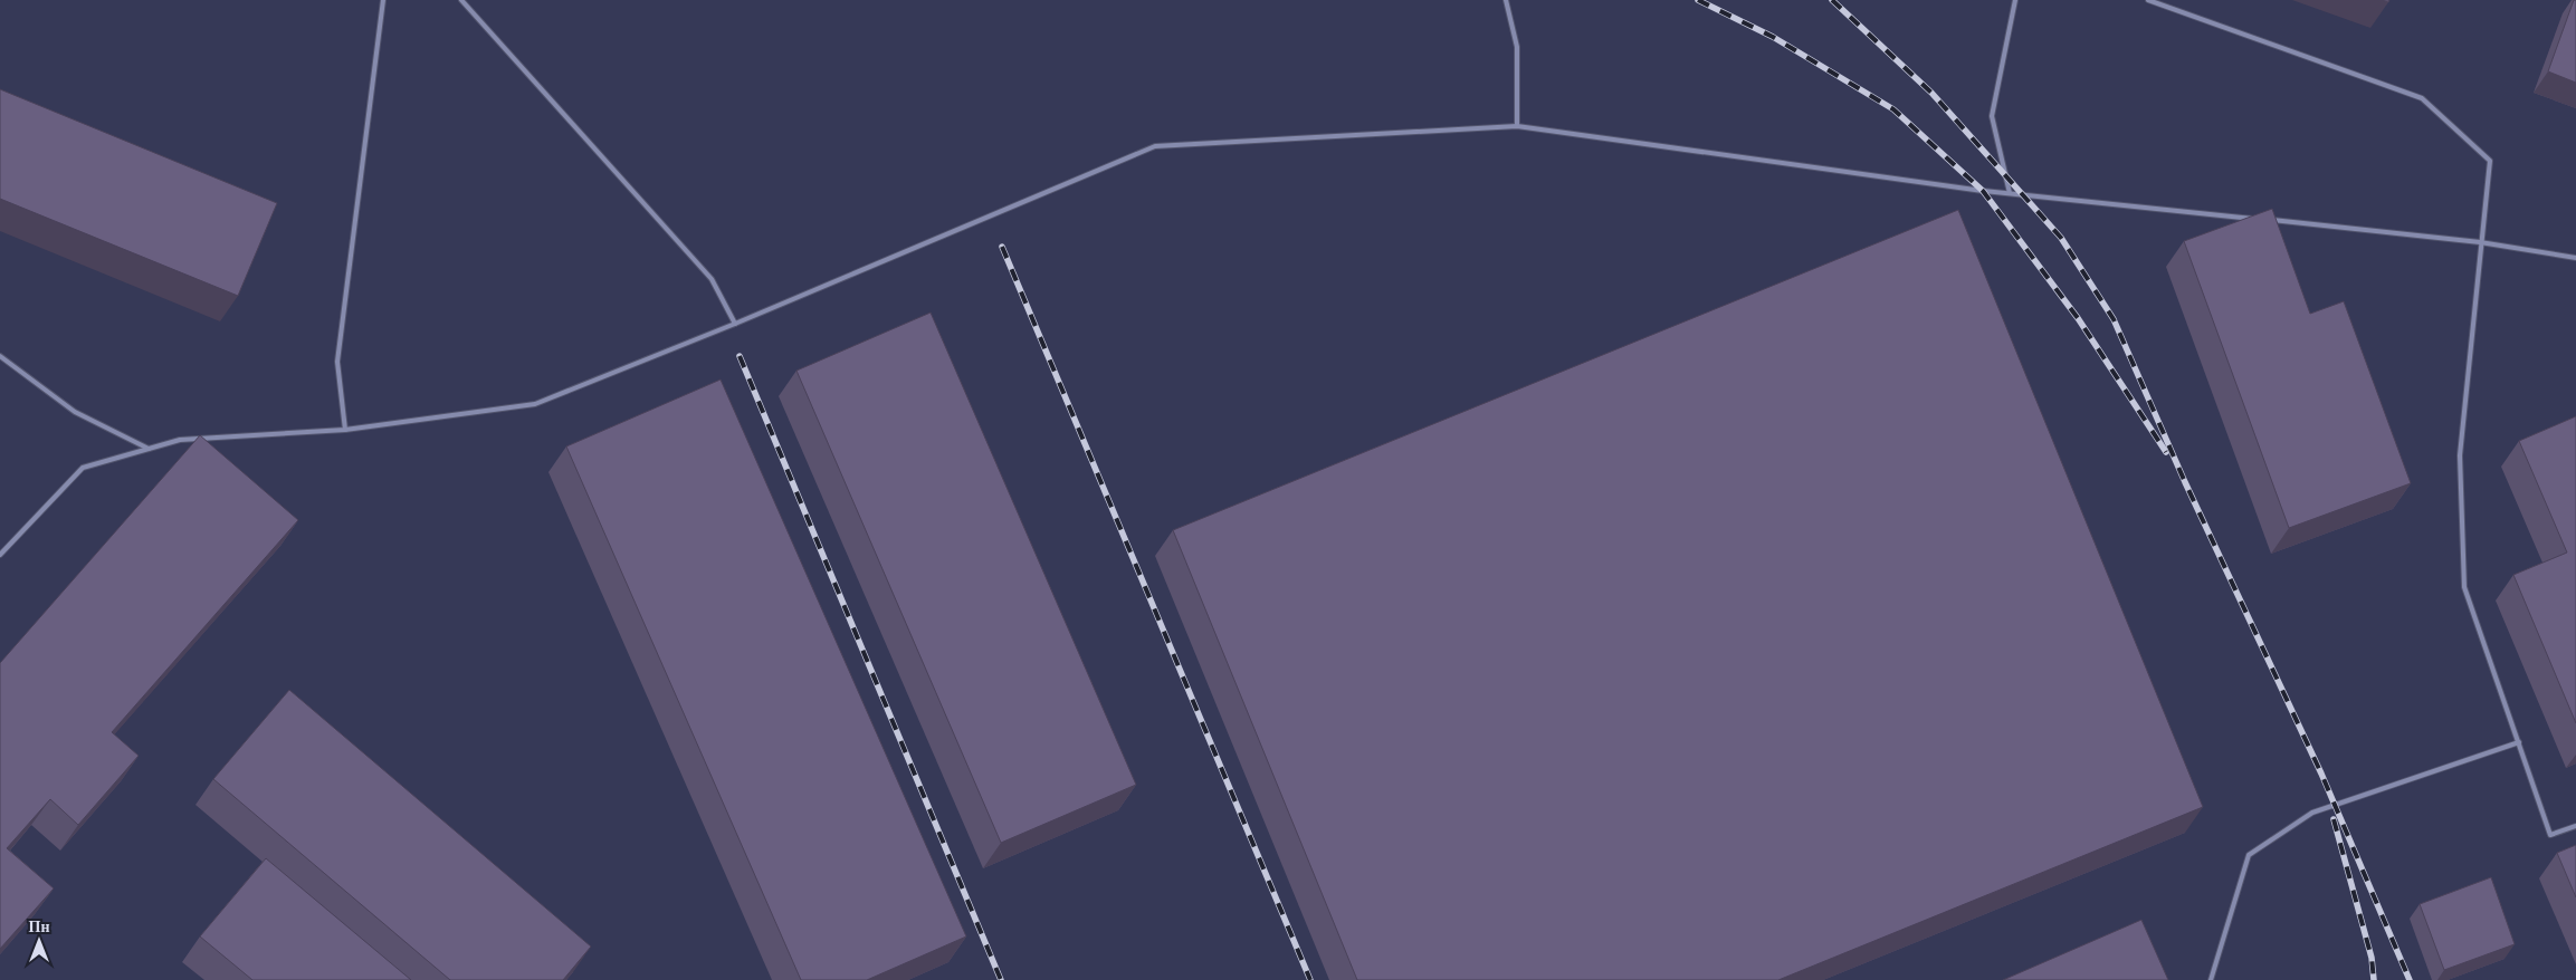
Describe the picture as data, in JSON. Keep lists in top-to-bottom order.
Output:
{
  "north": "top"
}
